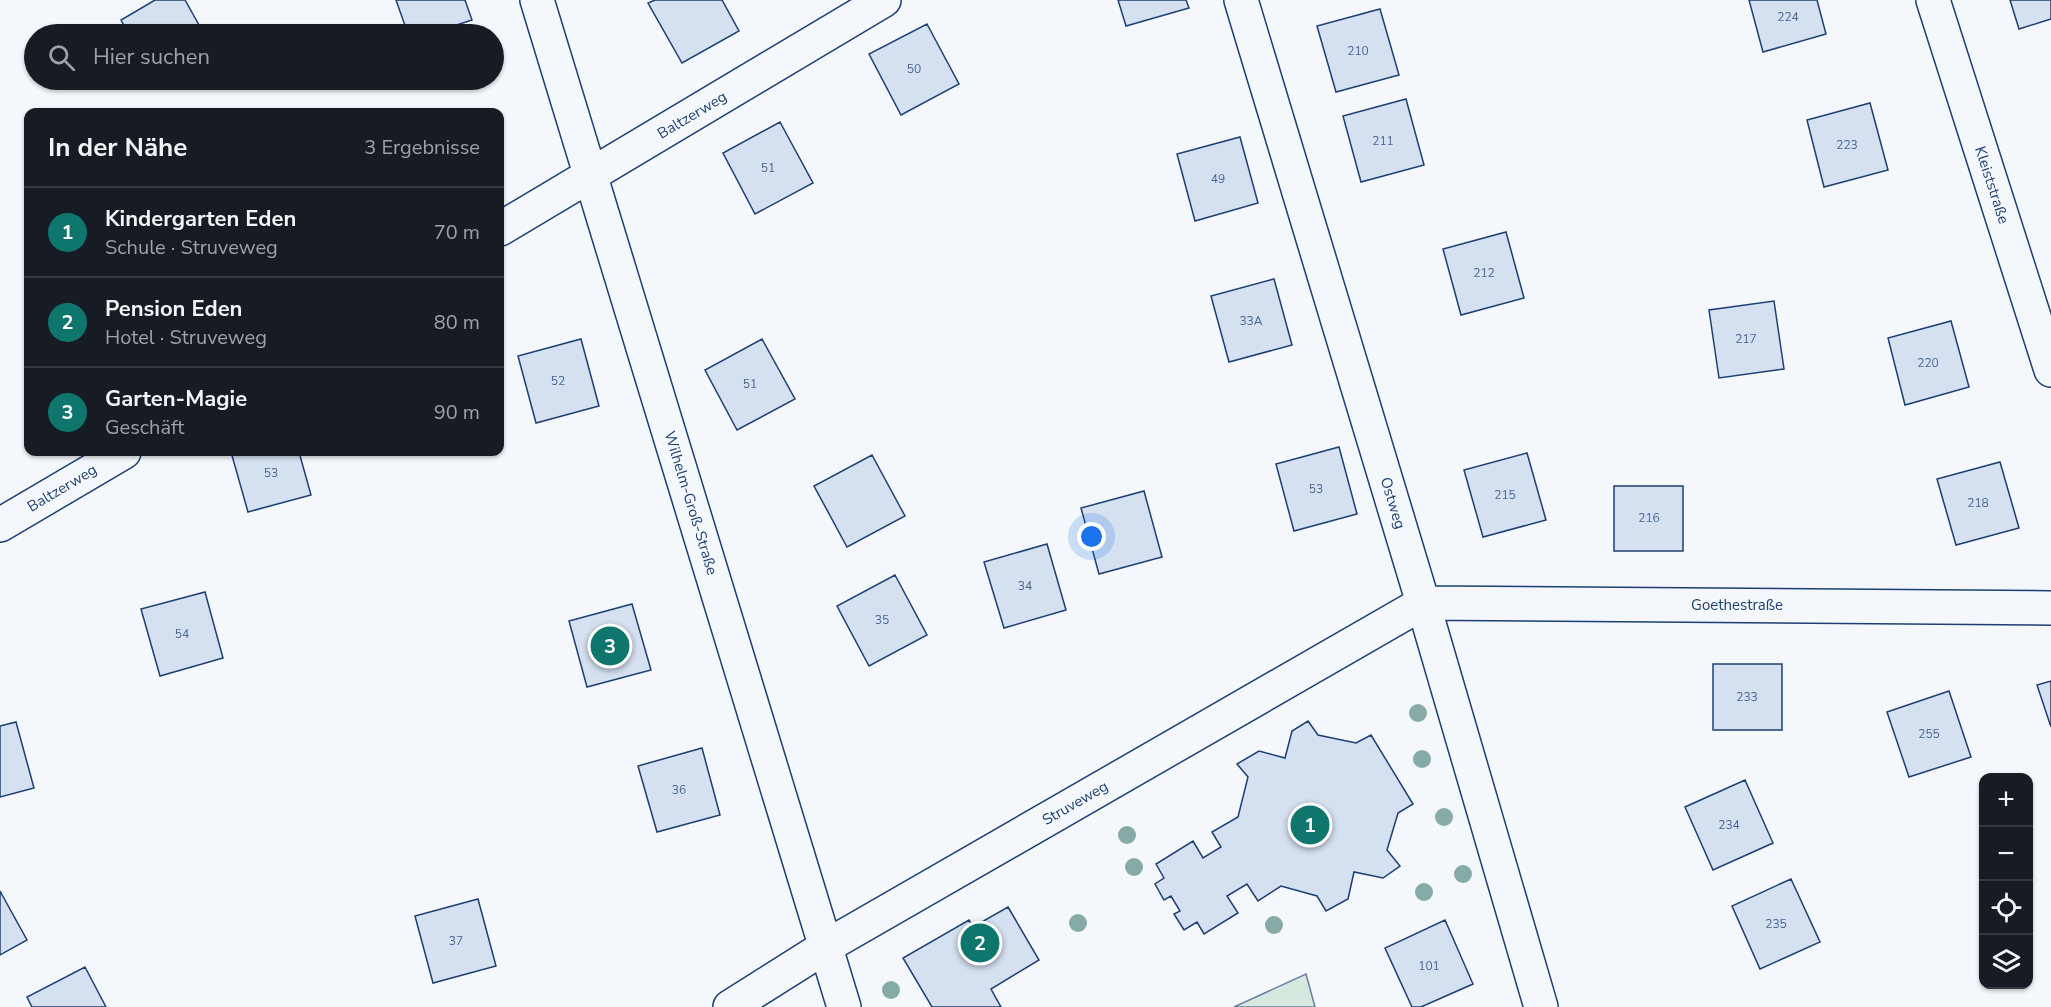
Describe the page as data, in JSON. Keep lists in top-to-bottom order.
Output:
{
  "streets": {
    "street": [
      "Baltzerweg",
      "Kleiststraße",
      "Wilhelm-Groß-Straße",
      "Ostweg",
      "Goethestraße",
      "Struveweg"
    ]
  },
  "crossings": [
    ["Baltzerweg", "Wilhelm-Groß-Straße"],
    ["Wilhelm-Groß-Straße", "Struveweg"],
    ["Ostweg", "Goethestraße"],
    ["Ostweg", "Struveweg"],
    ["Goethestraße", "Struveweg"]
  ],
  "house_numbers": [
    "224",
    "210",
    "50",
    "211",
    "223",
    "51",
    "49",
    "212",
    "33A",
    "217",
    "220",
    "52",
    "51",
    "53",
    "53",
    "215",
    "218",
    "216",
    "34",
    "35",
    "54",
    "233",
    "255",
    "36",
    "234",
    "235",
    "37",
    "101"
  ],
  "page": {
    "search": "Hier suchen",
    "heading": ["In der Nähe", "3 Ergebnisse"],
    "list": [
      {
        "mark": "1",
        "name": "Kindergarten Eden",
        "note": "Schule · Struveweg",
        "value": "70 m"
      },
      {
        "mark": "2",
        "name": "Pension Eden",
        "note": "Hotel · Struveweg",
        "value": "80 m"
      },
      {
        "mark": "3",
        "name": "Garten-Magie",
        "note": "Geschäft",
        "value": "90 m"
      }
    ],
    "pins": ["3", "1", "2"],
    "map_buttons": ["+", "−"]
  }
}
